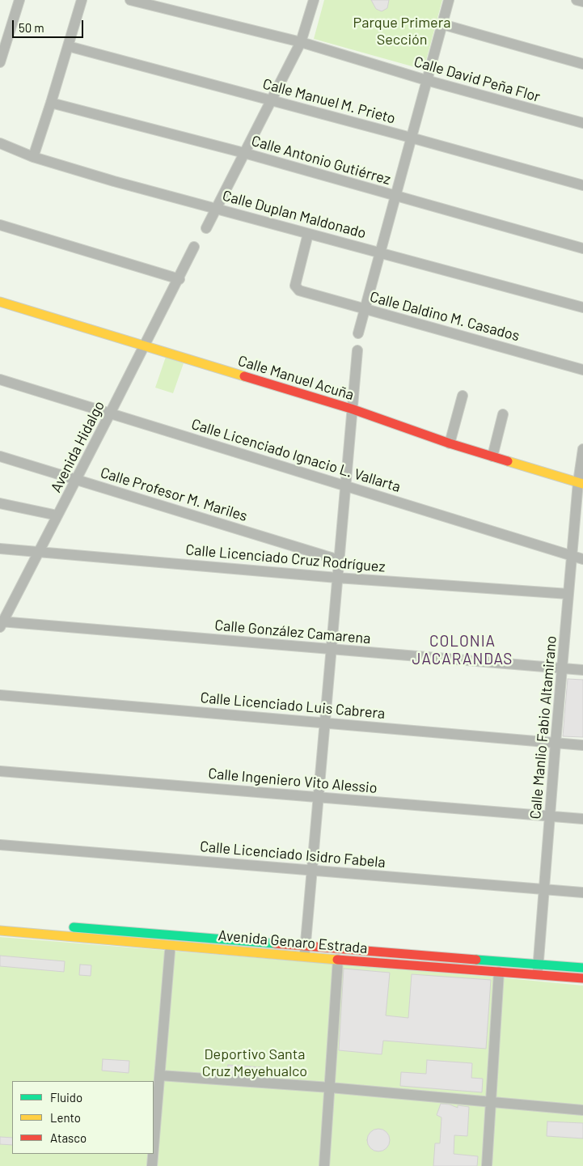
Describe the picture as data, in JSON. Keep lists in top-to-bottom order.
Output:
{
  "streets": {
    "street": [
      "Calle David Peña Flor",
      "Calle Manuel M. Prieto",
      "Calle Antonio Gutiérrez",
      "Calle Duplan Maldonado",
      "Calle Daldino M. Casados",
      "Calle Manuel Acuña",
      "Avenida Hidalgo",
      "Calle Licenciado Ignacio L. Vallarta",
      "Calle Profesor M. Mariles",
      "Calle Licenciado Cruz Rodríguez",
      "Calle González Camarena",
      "Calle Licenciado Luis Cabrera",
      "Calle Manlio Fabio Altamirano",
      "Calle Ingeniero Vito Alessio",
      "Calle Licenciado Isidro Fabela",
      "Avenida Genaro Estrada"
    ]
  },
  "crossings": [
    ["Calle Duplan Maldonado", "Calle Daldino M. Casados"],
    ["Calle Manuel Acuña", "Avenida Hidalgo"],
    ["Calle Manuel Acuña", "Calle Manlio Fabio Altamirano"],
    ["Avenida Hidalgo", "Calle Licenciado Ignacio L. Vallarta"],
    ["Avenida Hidalgo", "Calle Profesor M. Mariles"],
    ["Avenida Hidalgo", "Calle Licenciado Cruz Rodríguez"],
    ["Avenida Hidalgo", "Calle González Camarena"],
    ["Calle Licenciado Ignacio L. Vallarta", "Calle Manlio Fabio Altamirano"],
    ["Calle Licenciado Cruz Rodríguez", "Calle Manlio Fabio Altamirano"],
    ["Calle González Camarena", "Calle Manlio Fabio Altamirano"],
    ["Calle Licenciado Luis Cabrera", "Calle Manlio Fabio Altamirano"],
    ["Calle Manlio Fabio Altamirano", "Calle Ingeniero Vito Alessio"],
    ["Calle Manlio Fabio Altamirano", "Calle Licenciado Isidro Fabela"],
    ["Calle Manlio Fabio Altamirano", "Avenida Genaro Estrada"]
  ],
  "districts": ["COLONIA JACARANDAS"],
  "parks": ["Parque Primera Sección", "Deportivo Santa Cruz Meyehualco"],
  "legend": ["Fluido", "Lento", "Atasco"],
  "scale_bar": "50 m"
}
